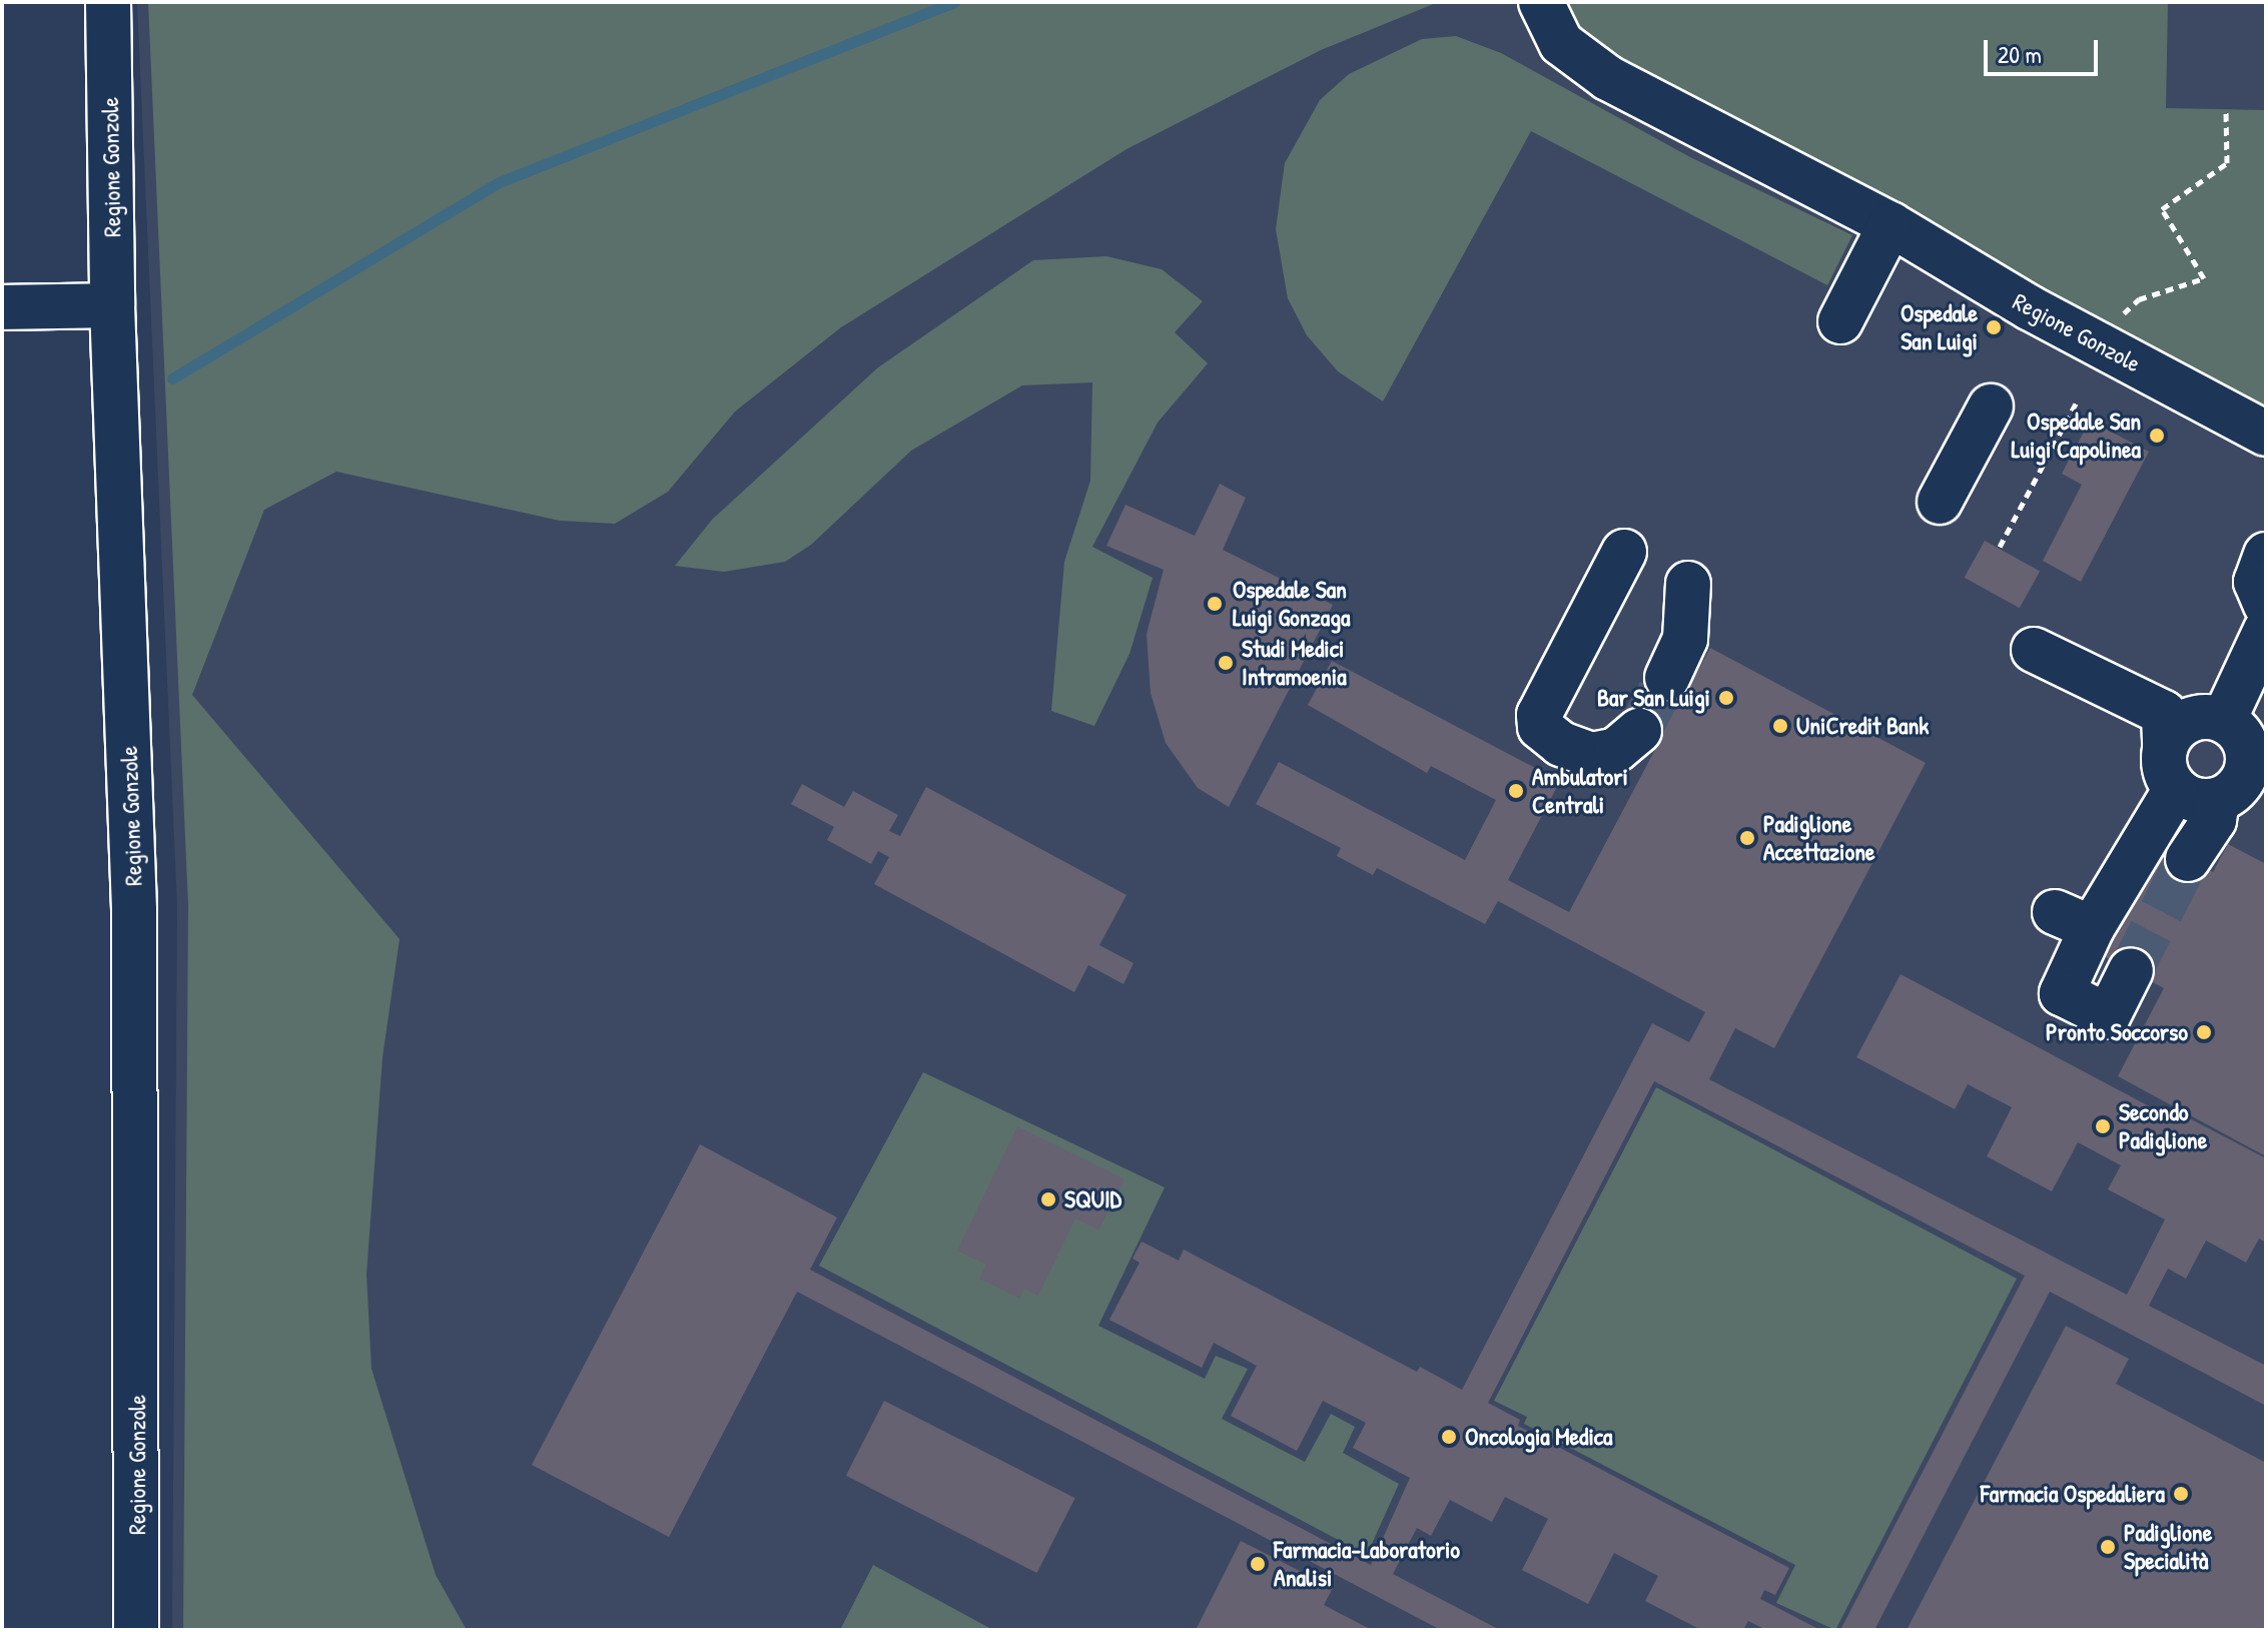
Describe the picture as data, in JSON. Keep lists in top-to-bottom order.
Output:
{
  "streets": {
    "street": ["Regione Gonzole"]
  },
  "places": [
    "Ospedale San Luigi",
    "Ospedale San Luigi Capolinea",
    "Ospedale San Luigi Gonzaga",
    "Studi Medici Intramoenia",
    "Bar San Luigi",
    "UniCredit Bank",
    "Ambulatori Centrali",
    "Padiglione Accettazione",
    "Pronto Soccorso",
    "Secondo Padiglione",
    "SQUID",
    "Oncologia Medica",
    "Farmacia Ospedaliera",
    "Padiglione Specialità",
    "Farmacia-Laboratorio Analisi"
  ],
  "scale_bar": "20 m"
}
